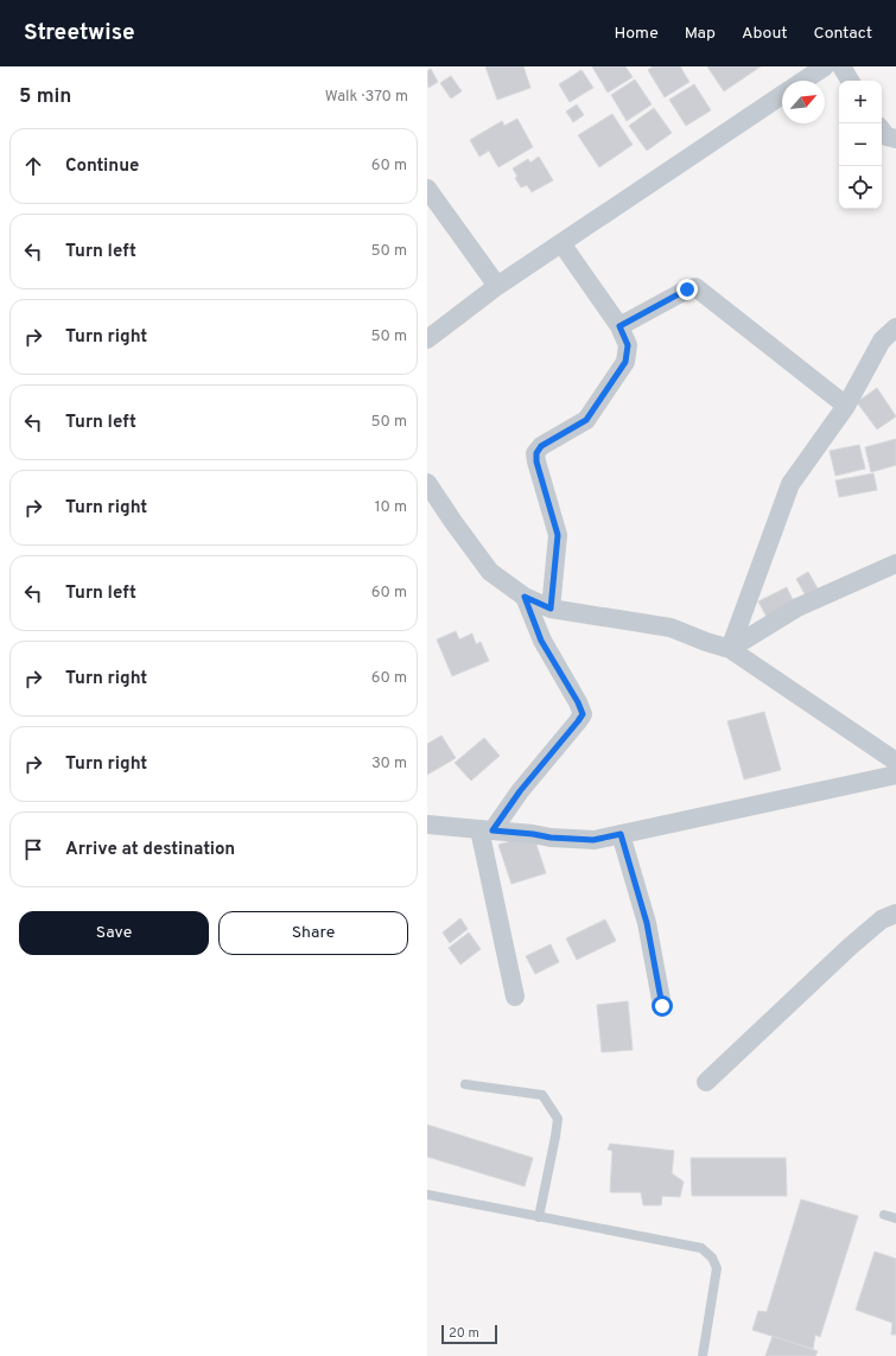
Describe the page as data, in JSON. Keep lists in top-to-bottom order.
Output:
{
  "scale_bar": "20 m",
  "north": "top right",
  "page": {
    "header": "Streetwise",
    "nav": [
      "Home",
      "Map",
      "About",
      "Contact"
    ],
    "heading": ["5 min", "Walk · 370 m"],
    "map_buttons": ["+", "−"],
    "list": [
      ["Continue", "60 m"],
      ["Turn left", "50 m"],
      ["Turn right", "50 m"],
      ["Turn left", "50 m"],
      ["Turn right", "10 m"],
      ["Turn left", "60 m"],
      ["Turn right", "60 m"],
      ["Turn right", "30 m"],
      "Arrive at destination"
    ],
    "buttons": ["Save", "Share"],
    "scale": "20 m"
  }
}
